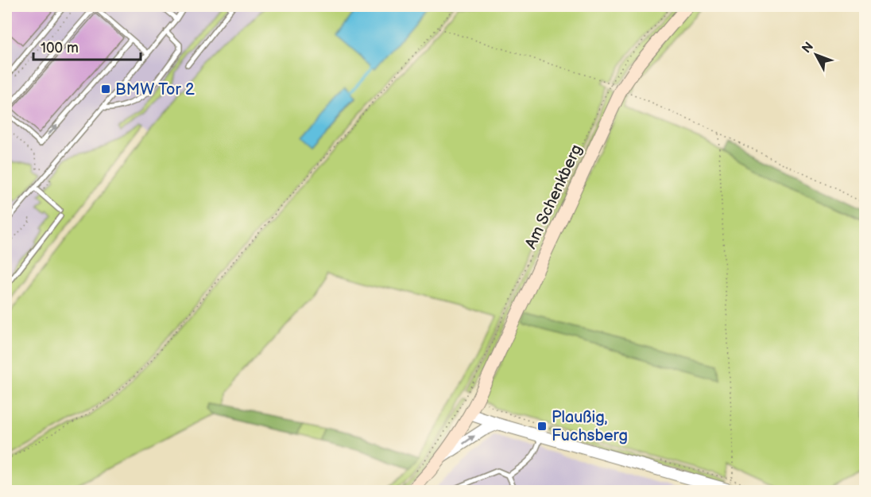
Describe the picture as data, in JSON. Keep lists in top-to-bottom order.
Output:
{
  "streets": {
    "main road": ["Am Schenkberg"]
  },
  "places": {
    "transit": ["BMW Tor 2", "Plaußig, Fuchsberg"]
  },
  "scale_bar": "100 m",
  "north": "top left"
}
